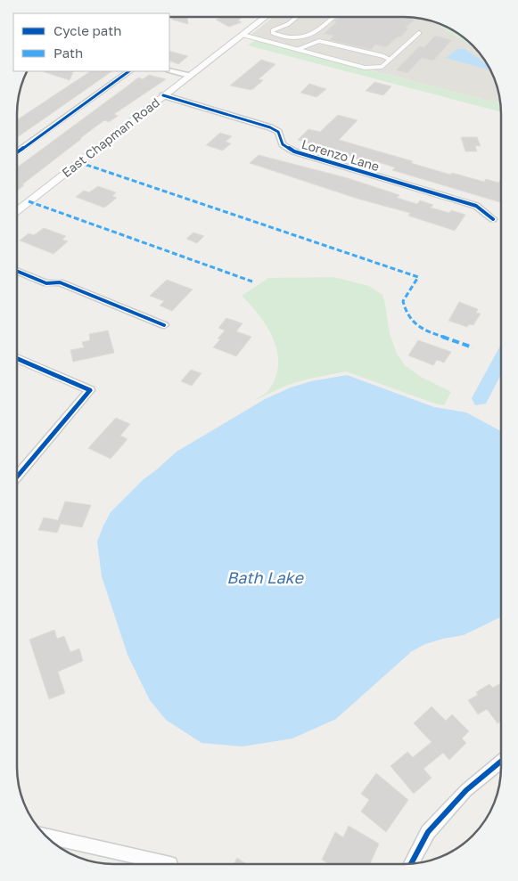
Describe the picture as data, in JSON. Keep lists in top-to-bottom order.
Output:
{
  "streets": {
    "street": ["East Chapman Road", "Lorenzo Lane"]
  },
  "crossings": [
    ["East Chapman Road", "Lorenzo Lane"]
  ],
  "water": ["Bath Lake"],
  "legend": ["Cycle path", "Path"]
}
